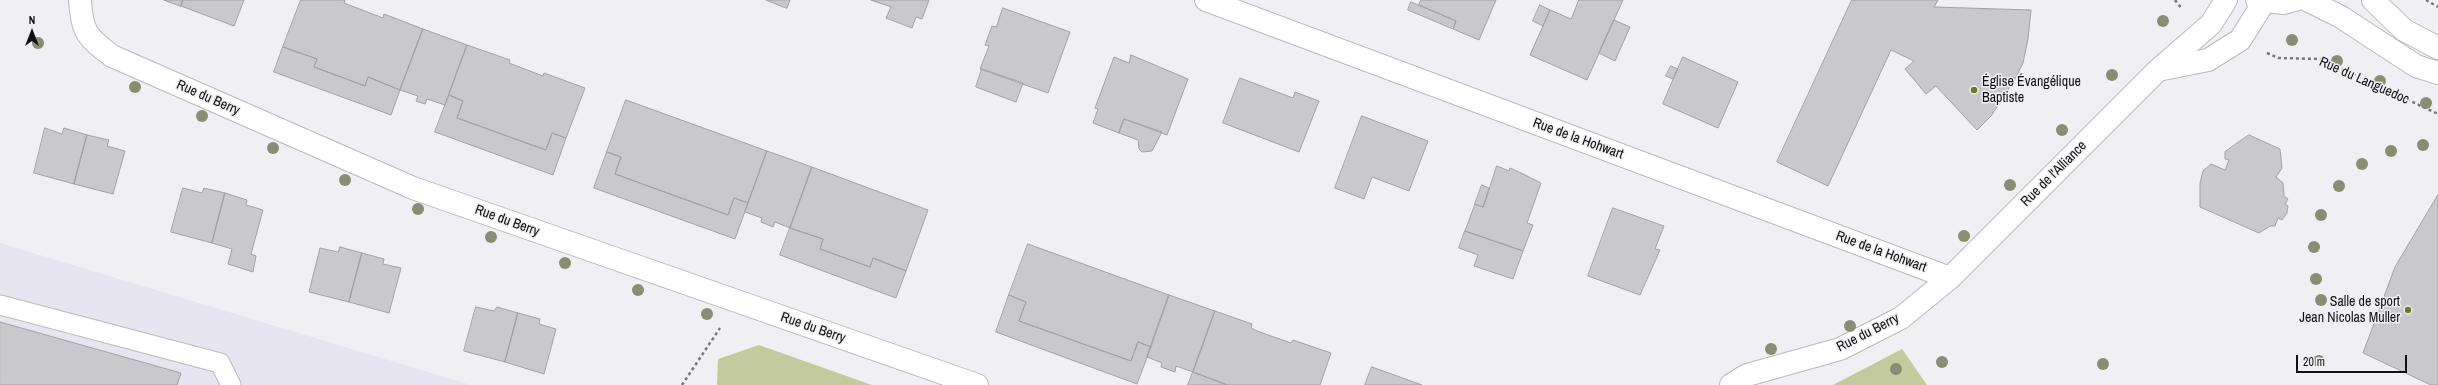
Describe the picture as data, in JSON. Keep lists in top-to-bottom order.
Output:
{
  "streets": {
    "street": ["Rue du Berry", "Rue de la Hohwart", "Rue de l'Alliance"],
    "path": ["Rue du Languedoc"]
  },
  "crossings": [
    ["Rue du Berry", "Rue de la Hohwart"],
    ["Rue du Berry", "Rue de l'Alliance"],
    ["Rue de la Hohwart", "Rue de l'Alliance"]
  ],
  "places": ["Église Évangélique Baptiste", "Salle de sport Jean Nicolas Muller"],
  "scale_bar": "20 m",
  "north": "top"
}
